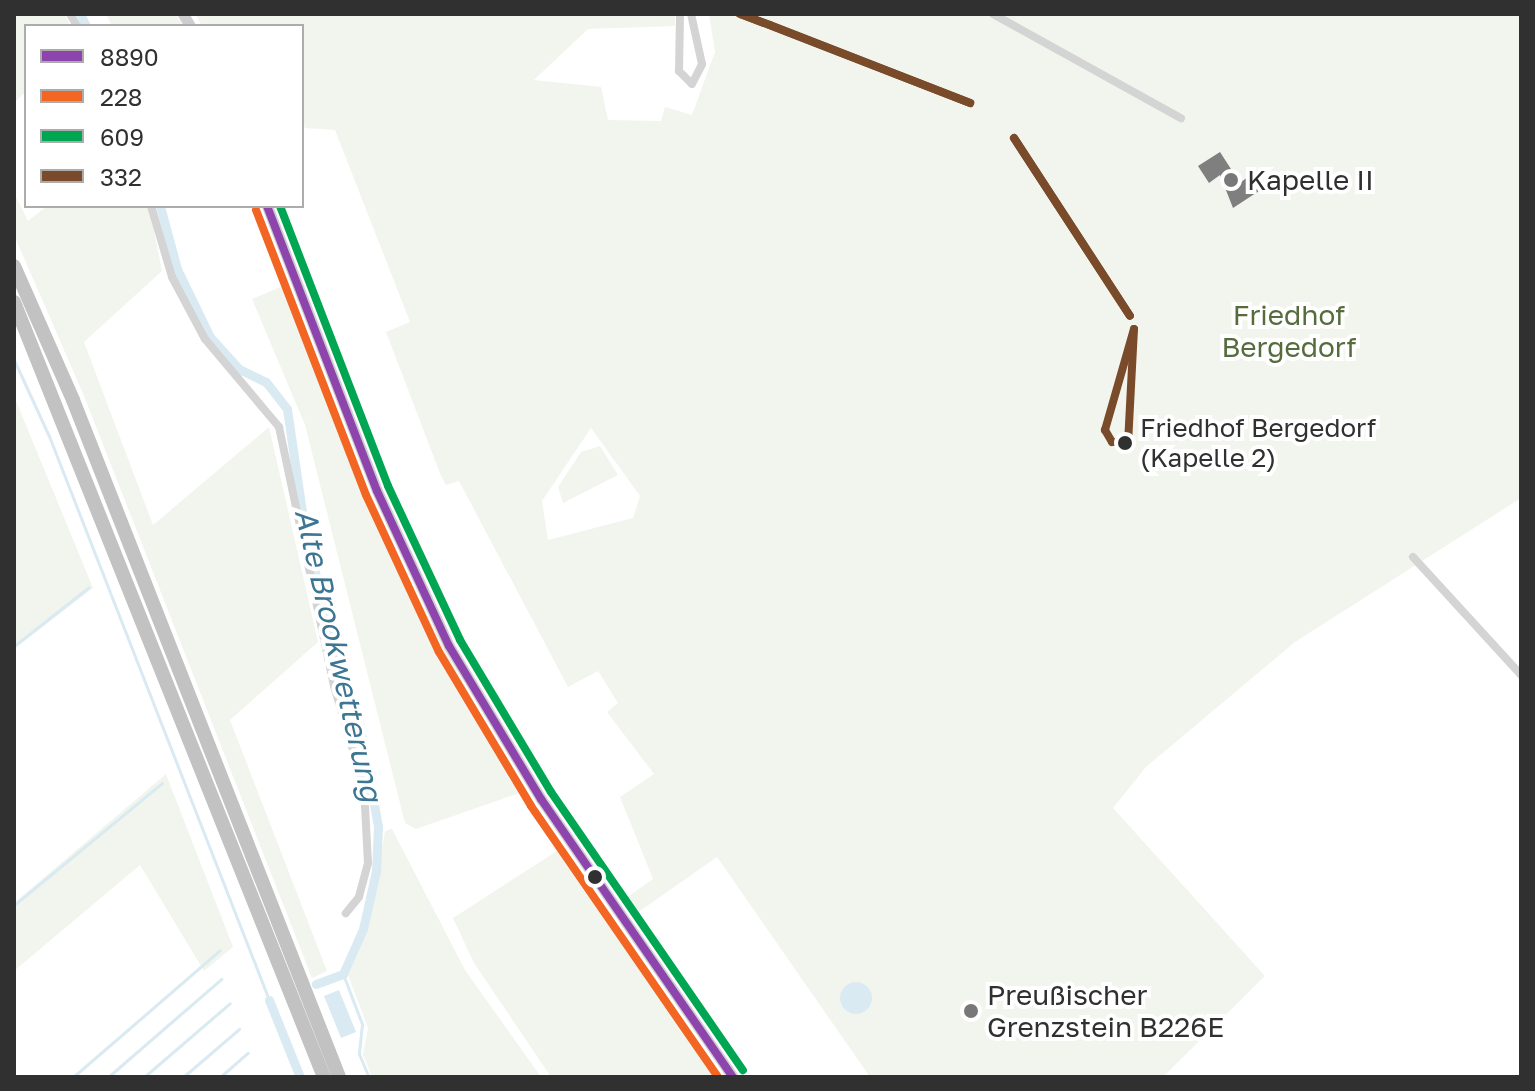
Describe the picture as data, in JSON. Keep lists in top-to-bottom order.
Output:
{
  "water": ["Alte Brookwetterung"],
  "parks": ["Friedhof Bergedorf"],
  "places": ["Kapelle II", "Friedhof Bergedorf (Kapelle 2)", "Preußischer Grenzstein B226E"],
  "lines": [
    "transit line 332",
    "transit line 8890",
    "transit line 609",
    "transit line 228"
  ],
  "legend": [
    "8890",
    "228",
    "609",
    "332"
  ]
}
